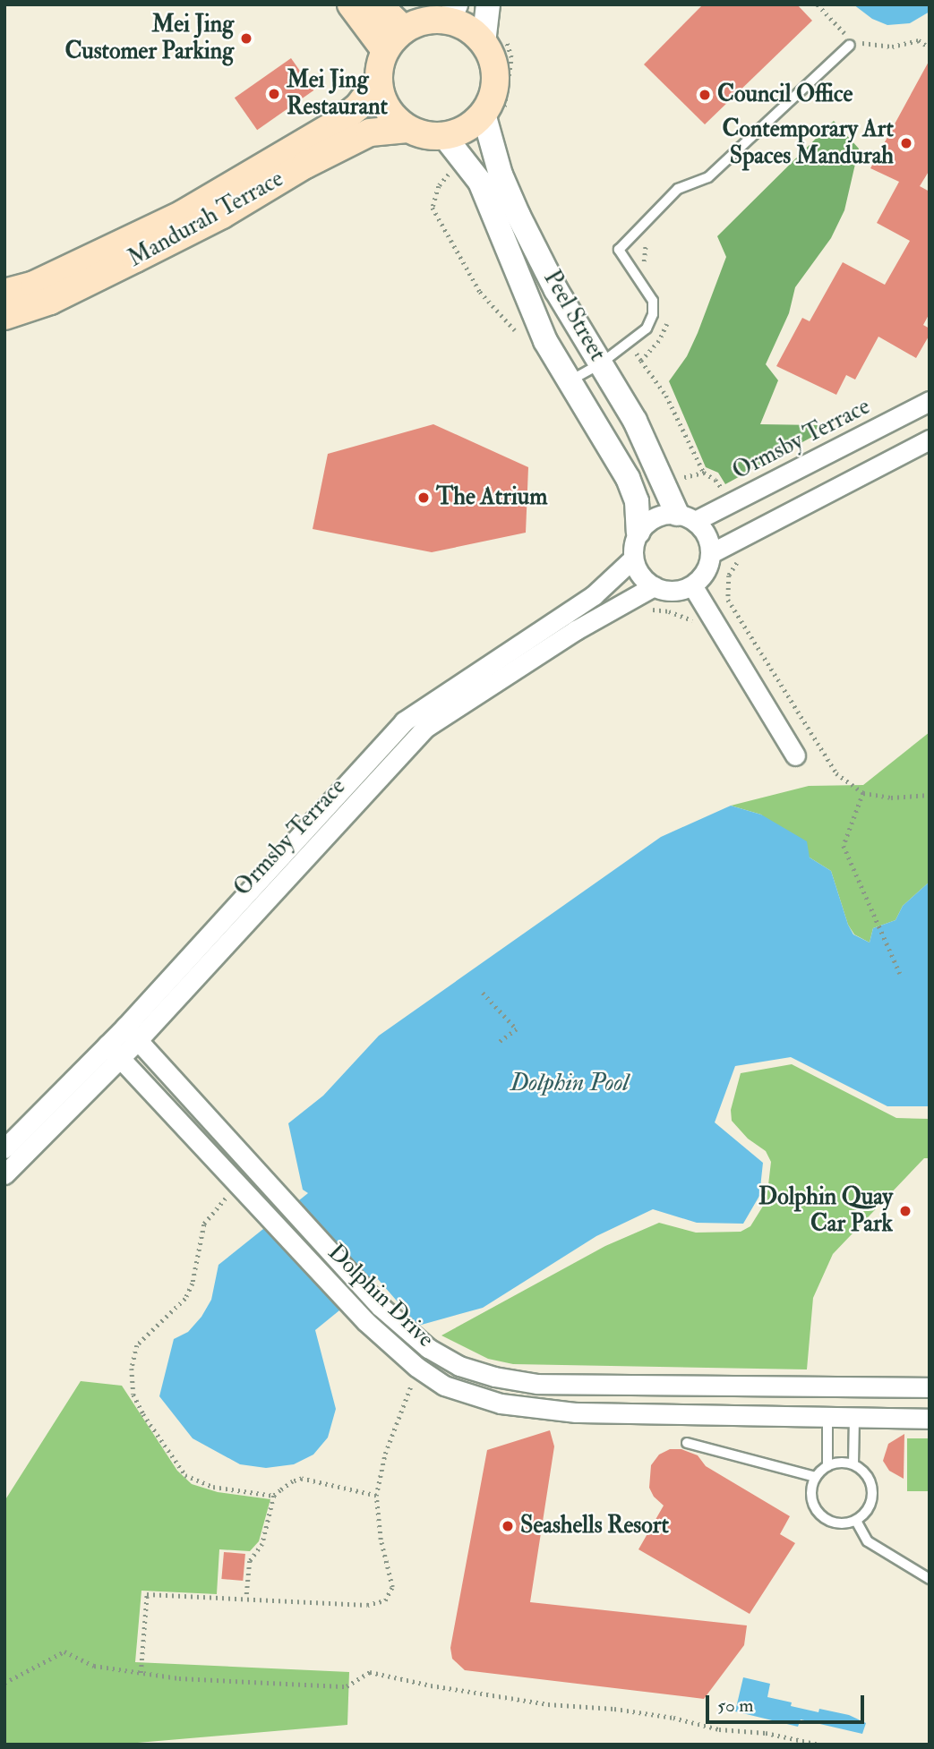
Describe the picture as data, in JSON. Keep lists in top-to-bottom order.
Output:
{
  "streets": {
    "main road": ["Mandurah Terrace"],
    "street": ["Peel Street", "Ormsby Terrace", "Dolphin Drive"]
  },
  "crossings": [
    ["Mandurah Terrace", "Peel Street"],
    ["Peel Street", "Ormsby Terrace"],
    ["Ormsby Terrace", "Dolphin Drive"]
  ],
  "water": ["Dolphin Pool"],
  "places": [
    "Mei Jing Customer Parking",
    "Mei Jing Restaurant",
    "Council Office",
    "Contemporary Art Spaces Mandurah",
    "The Atrium",
    "Dolphin Quay Car Park",
    "Seashells Resort"
  ],
  "scale_bar": "50 m"
}
